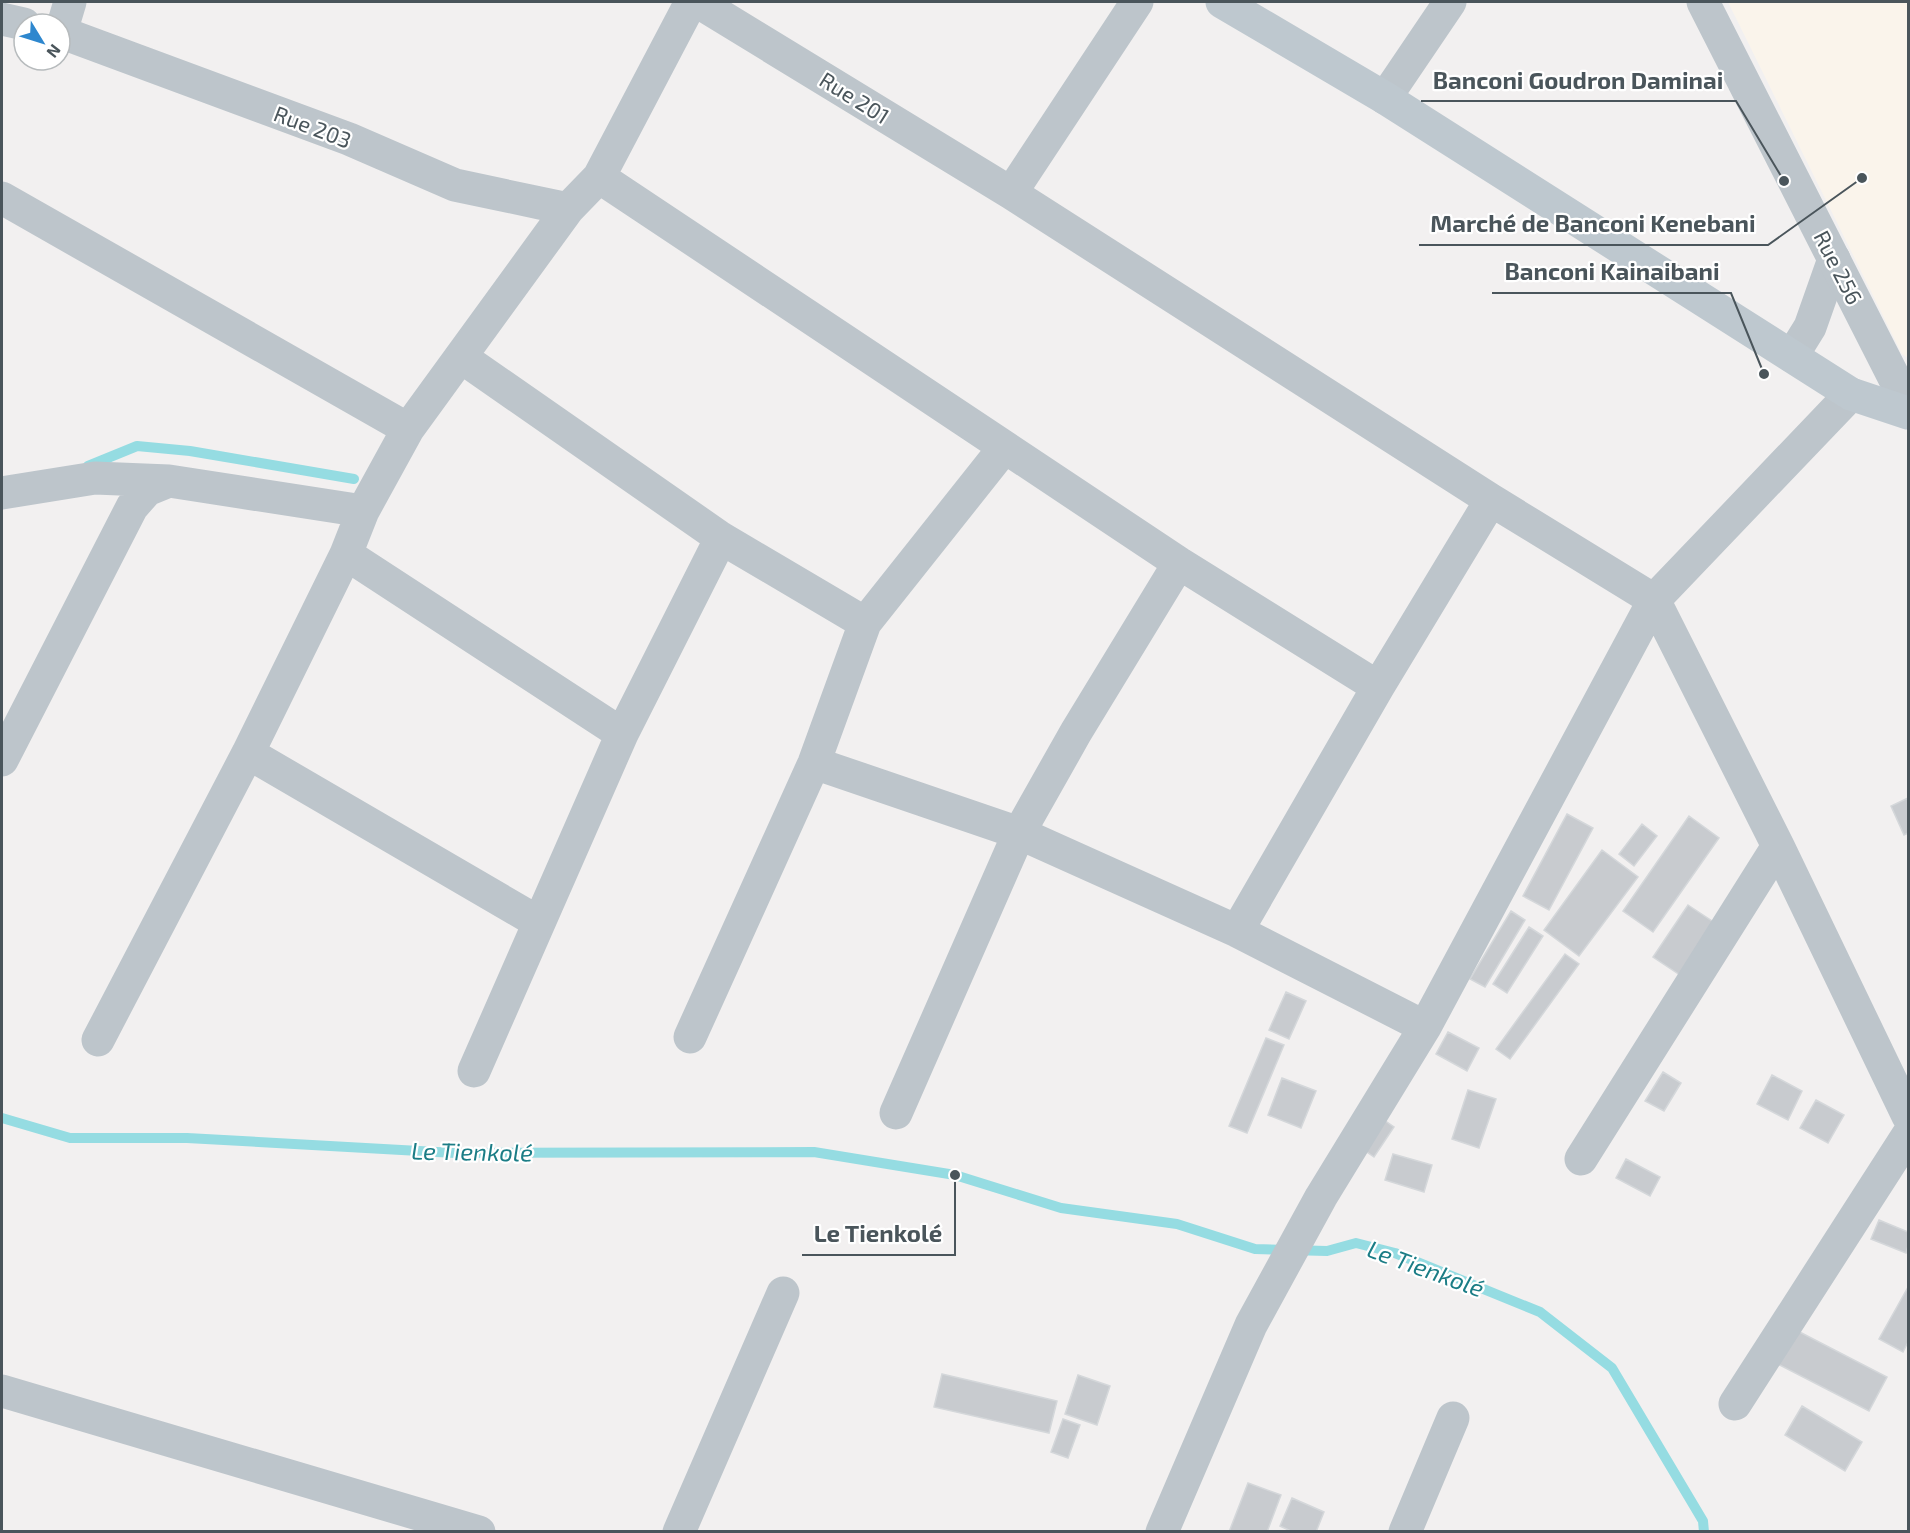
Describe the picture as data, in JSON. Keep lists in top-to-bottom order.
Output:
{
  "streets": {
    "street": ["Rue 201", "Rue 203", "Rue 256"]
  },
  "water": ["Le Tienkolé"],
  "places": [
    "Marché de Banconi Kenebani",
    "Banconi Goudron Daminai",
    "Banconi Kainaibani",
    "Le Tienkolé"
  ],
  "north": "bottom right"
}
